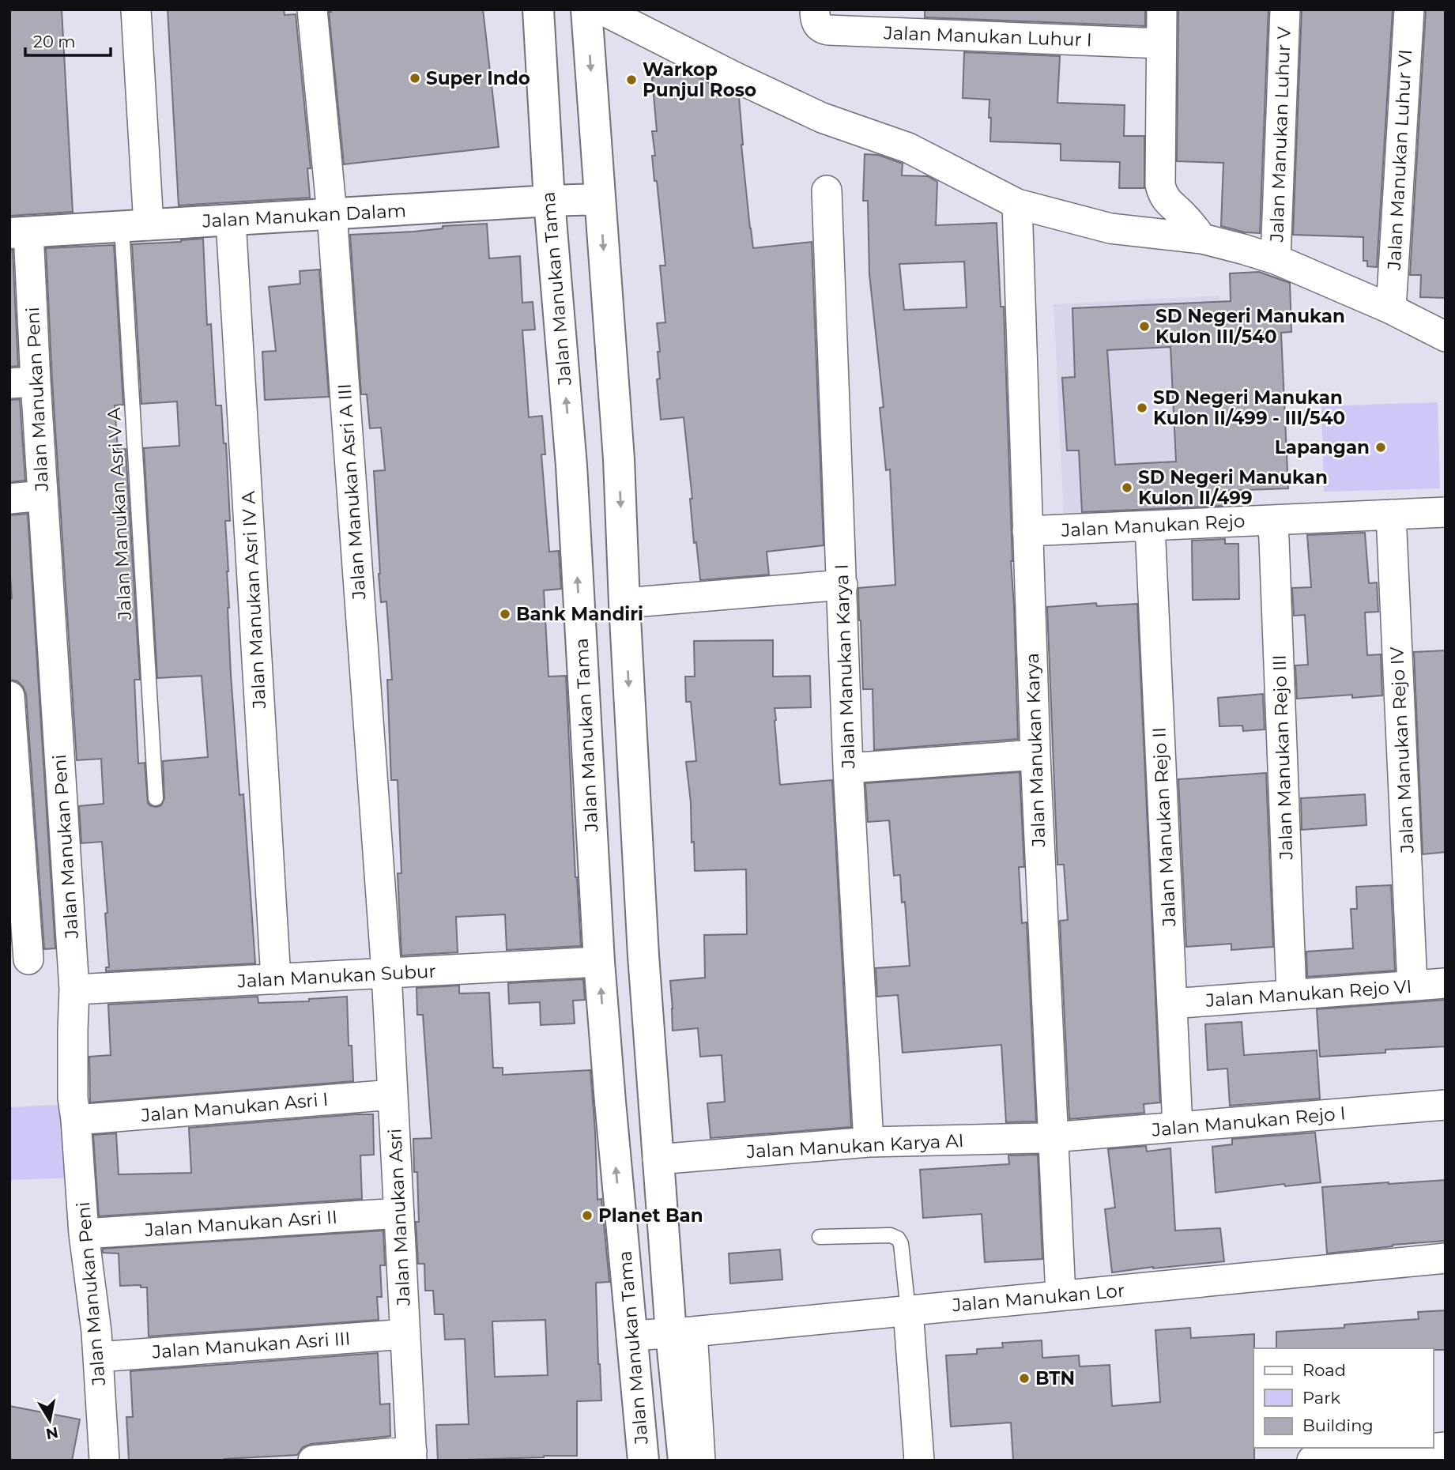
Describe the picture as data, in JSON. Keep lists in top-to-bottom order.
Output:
{
  "streets": {
    "street": [
      "Jalan Manukan Luhur I",
      "Jalan Manukan Luhur V",
      "Jalan Manukan Luhur VI",
      "Jalan Manukan Dalam",
      "Jalan Manukan Tama",
      "Jalan Manukan Peni",
      "Jalan Manukan Asri A III",
      "Jalan Manukan Rejo",
      "Jalan Manukan Asri IV A",
      "Jalan Manukan Karya I",
      "Jalan Manukan Karya",
      "Jalan Manukan Rejo IV",
      "Jalan Manukan Rejo III",
      "Jalan Manukan Rejo II",
      "Jalan Manukan Subur",
      "Jalan Manukan Rejo VI",
      "Jalan Manukan Asri I",
      "Jalan Manukan Rejo I",
      "Jalan Manukan Karya AI",
      "Jalan Manukan Asri",
      "Jalan Manukan Asri II",
      "Jalan Manukan Lor",
      "Jalan Manukan Asri III"
    ],
    "lane": ["Jalan Manukan Asri V A"]
  },
  "crossings": [
    ["Jalan Manukan Dalam", "Jalan Manukan Tama"],
    ["Jalan Manukan Dalam", "Jalan Manukan Peni"],
    ["Jalan Manukan Dalam", "Jalan Manukan Asri A III"],
    ["Jalan Manukan Dalam", "Jalan Manukan Asri V A"],
    ["Jalan Manukan Dalam", "Jalan Manukan Asri IV A"],
    ["Jalan Manukan Tama", "Jalan Manukan Subur"],
    ["Jalan Manukan Tama", "Jalan Manukan Lor"],
    ["Jalan Manukan Peni", "Jalan Manukan Subur"],
    ["Jalan Manukan Peni", "Jalan Manukan Asri I"],
    ["Jalan Manukan Peni", "Jalan Manukan Asri II"],
    ["Jalan Manukan Peni", "Jalan Manukan Asri III"],
    ["Jalan Manukan Asri A III", "Jalan Manukan Subur"],
    ["Jalan Manukan Asri A III", "Jalan Manukan Asri"],
    ["Jalan Manukan Rejo", "Jalan Manukan Karya"],
    ["Jalan Manukan Rejo", "Jalan Manukan Rejo IV"],
    ["Jalan Manukan Rejo", "Jalan Manukan Rejo III"],
    ["Jalan Manukan Rejo", "Jalan Manukan Rejo II"],
    ["Jalan Manukan Asri IV A", "Jalan Manukan Subur"],
    ["Jalan Manukan Karya I", "Jalan Manukan Karya AI"],
    ["Jalan Manukan Karya", "Jalan Manukan Rejo I"],
    ["Jalan Manukan Karya", "Jalan Manukan Karya AI"],
    ["Jalan Manukan Karya", "Jalan Manukan Lor"],
    ["Jalan Manukan Rejo IV", "Jalan Manukan Rejo VI"],
    ["Jalan Manukan Rejo III", "Jalan Manukan Rejo VI"],
    ["Jalan Manukan Rejo II", "Jalan Manukan Rejo VI"],
    ["Jalan Manukan Rejo II", "Jalan Manukan Rejo I"],
    ["Jalan Manukan Subur", "Jalan Manukan Asri"],
    ["Jalan Manukan Asri I", "Jalan Manukan Asri"],
    ["Jalan Manukan Rejo I", "Jalan Manukan Karya AI"],
    ["Jalan Manukan Asri", "Jalan Manukan Asri II"],
    ["Jalan Manukan Asri", "Jalan Manukan Asri III"]
  ],
  "places": [
    "Super Indo",
    "Warkop Punjul Roso",
    "SD Negeri Manukan Kulon III/540",
    "SD Negeri Manukan Kulon II/499 - III/540",
    "Lapangan",
    "SD Negeri Manukan Kulon II/499",
    "Bank Mandiri",
    "Planet Ban",
    "BTN"
  ],
  "legend": ["Road", "Park", "Building"],
  "scale_bar": "20 m",
  "north": "bottom"
}
